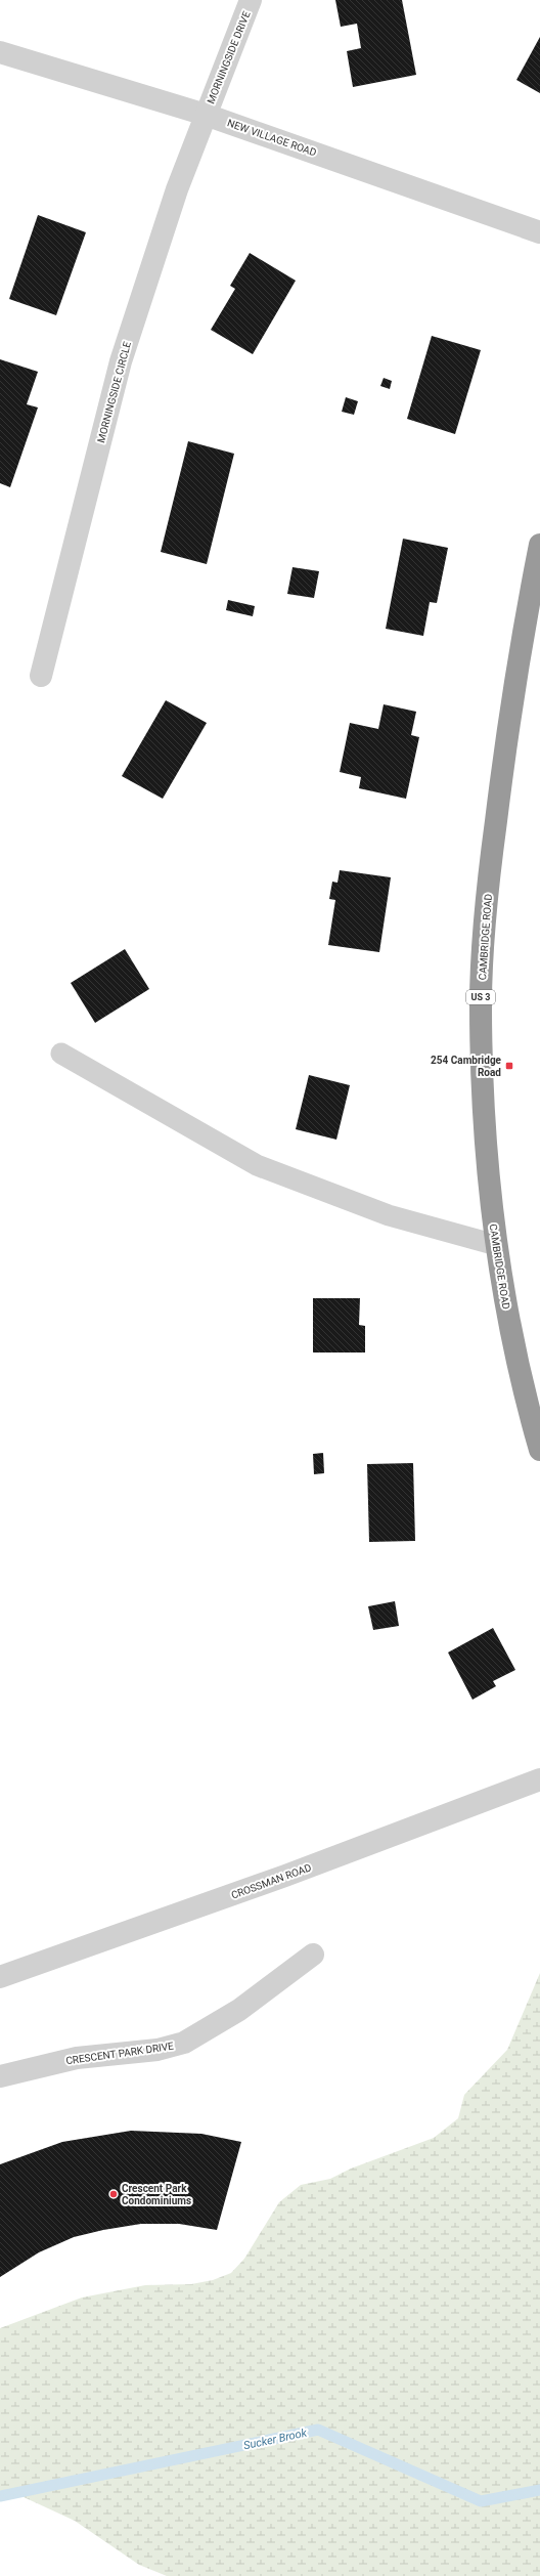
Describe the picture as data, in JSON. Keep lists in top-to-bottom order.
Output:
{
  "streets": {
    "highway": ["CAMBRIDGE ROAD", "US 3"],
    "street": [
      "MORNINGSIDE DRIVE",
      "NEW VILLAGE ROAD",
      "MORNINGSIDE CIRCLE",
      "CROSSMAN ROAD",
      "CRESCENT PARK DRIVE"
    ]
  },
  "crossings": [
    ["MORNINGSIDE DRIVE", "NEW VILLAGE ROAD"],
    ["MORNINGSIDE DRIVE", "MORNINGSIDE CIRCLE"],
    ["NEW VILLAGE ROAD", "MORNINGSIDE CIRCLE"]
  ],
  "water": ["Sucker Brook"],
  "places": {
    "transit": ["254 Cambridge Road"],
    "other": ["Crescent Park Condominiums"]
  }
}
